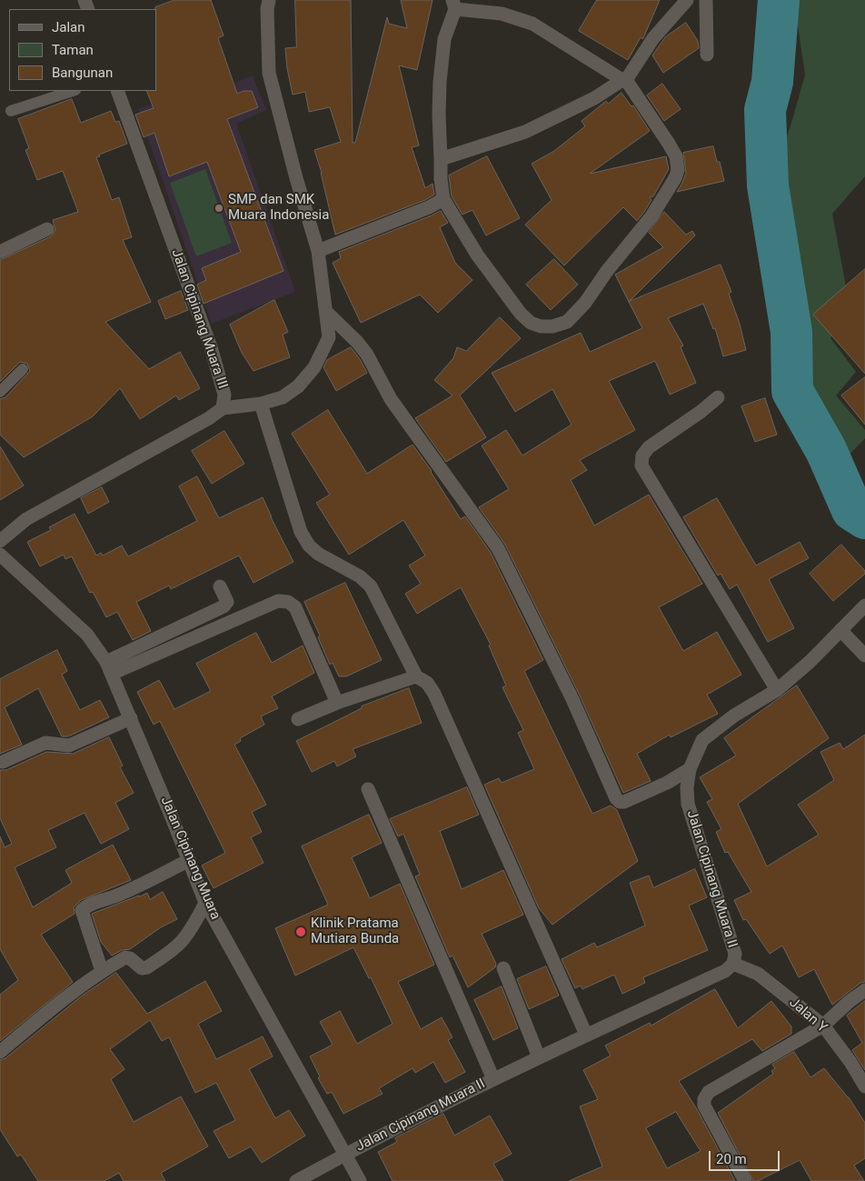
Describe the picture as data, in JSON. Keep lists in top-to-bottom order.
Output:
{
  "streets": {
    "street": [
      "Jalan Cipinang Muara III",
      "Jalan Cipinang Muara",
      "Jalan Cipinang Muara II",
      "Jalan Y"
    ]
  },
  "crossings": [
    ["Jalan Cipinang Muara", "Jalan Cipinang Muara II"],
    ["Jalan Cipinang Muara II", "Jalan Y"]
  ],
  "places": ["SMP dan SMK Muara Indonesia", "Klinik Pratama Mutiara Bunda"],
  "legend": ["Jalan", "Taman", "Bangunan"],
  "scale_bar": "20 m"
}
